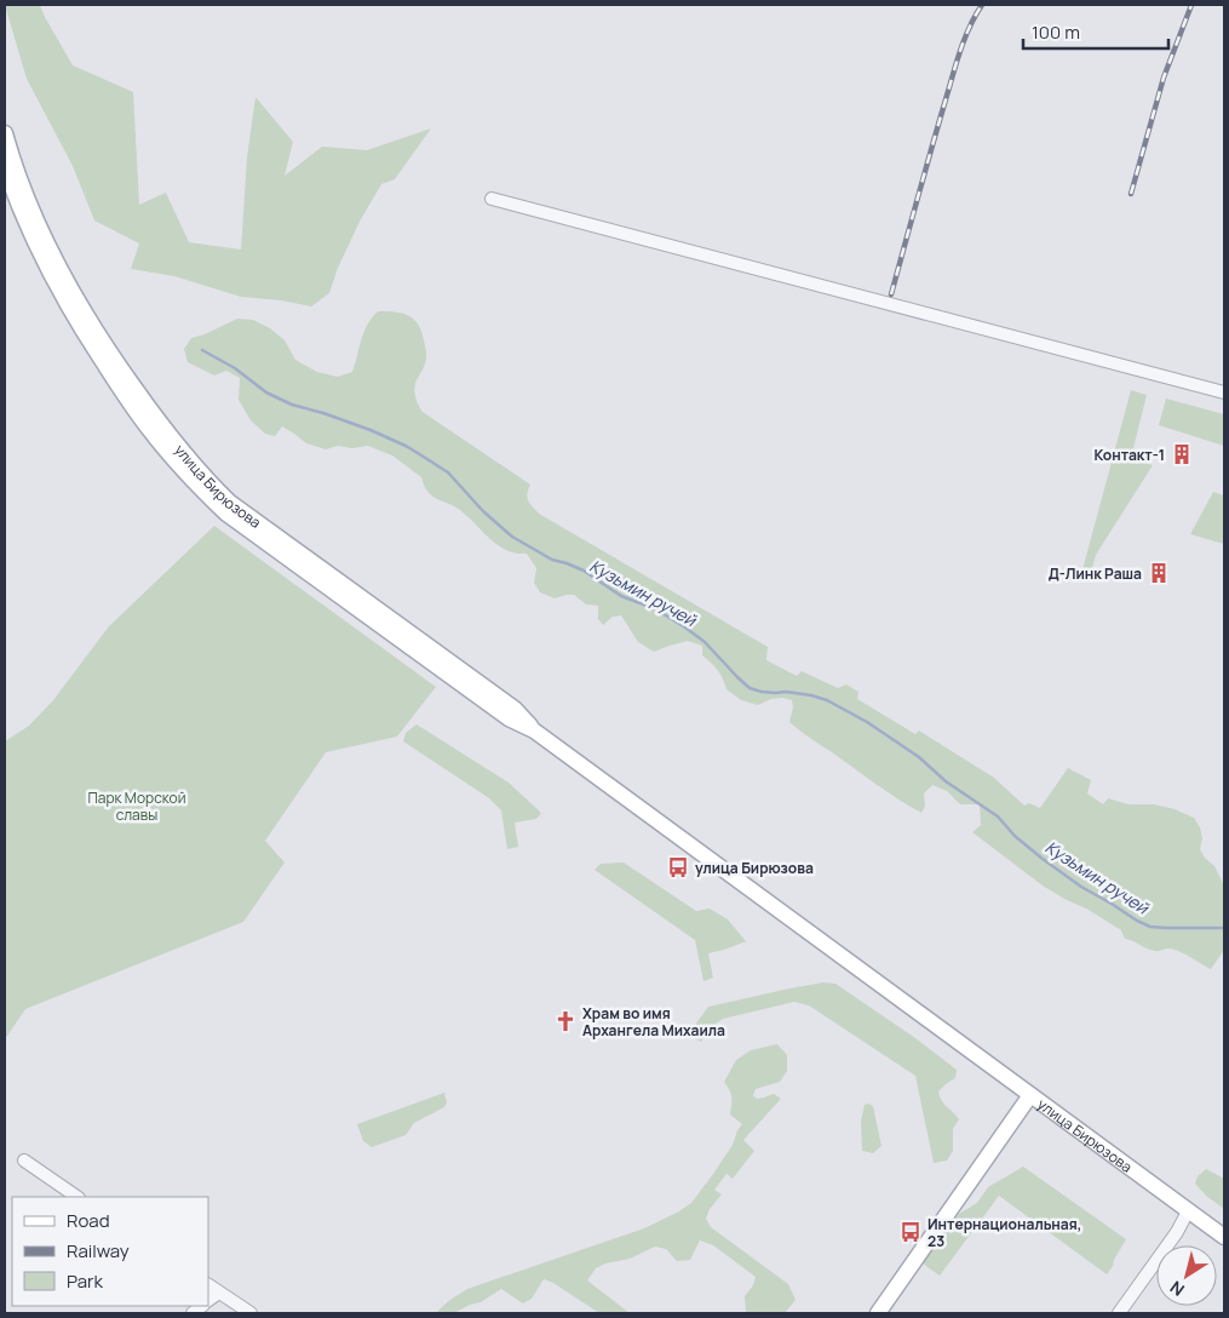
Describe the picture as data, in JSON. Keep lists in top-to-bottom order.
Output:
{
  "streets": {
    "main road": ["улица Бирюзова"]
  },
  "water": ["Кузьмин ручей"],
  "parks": ["Парк Морской славы"],
  "places": {
    "building": ["Контакт-1", "Д-Линк Раша"],
    "bus stop": ["улица Бирюзова", "Интернациональная, 23"],
    "church": ["Храм во имя Архангела Михаила"]
  },
  "legend": ["Road", "Railway", "Park"],
  "scale_bar": "100 m",
  "north": "bottom left"
}
